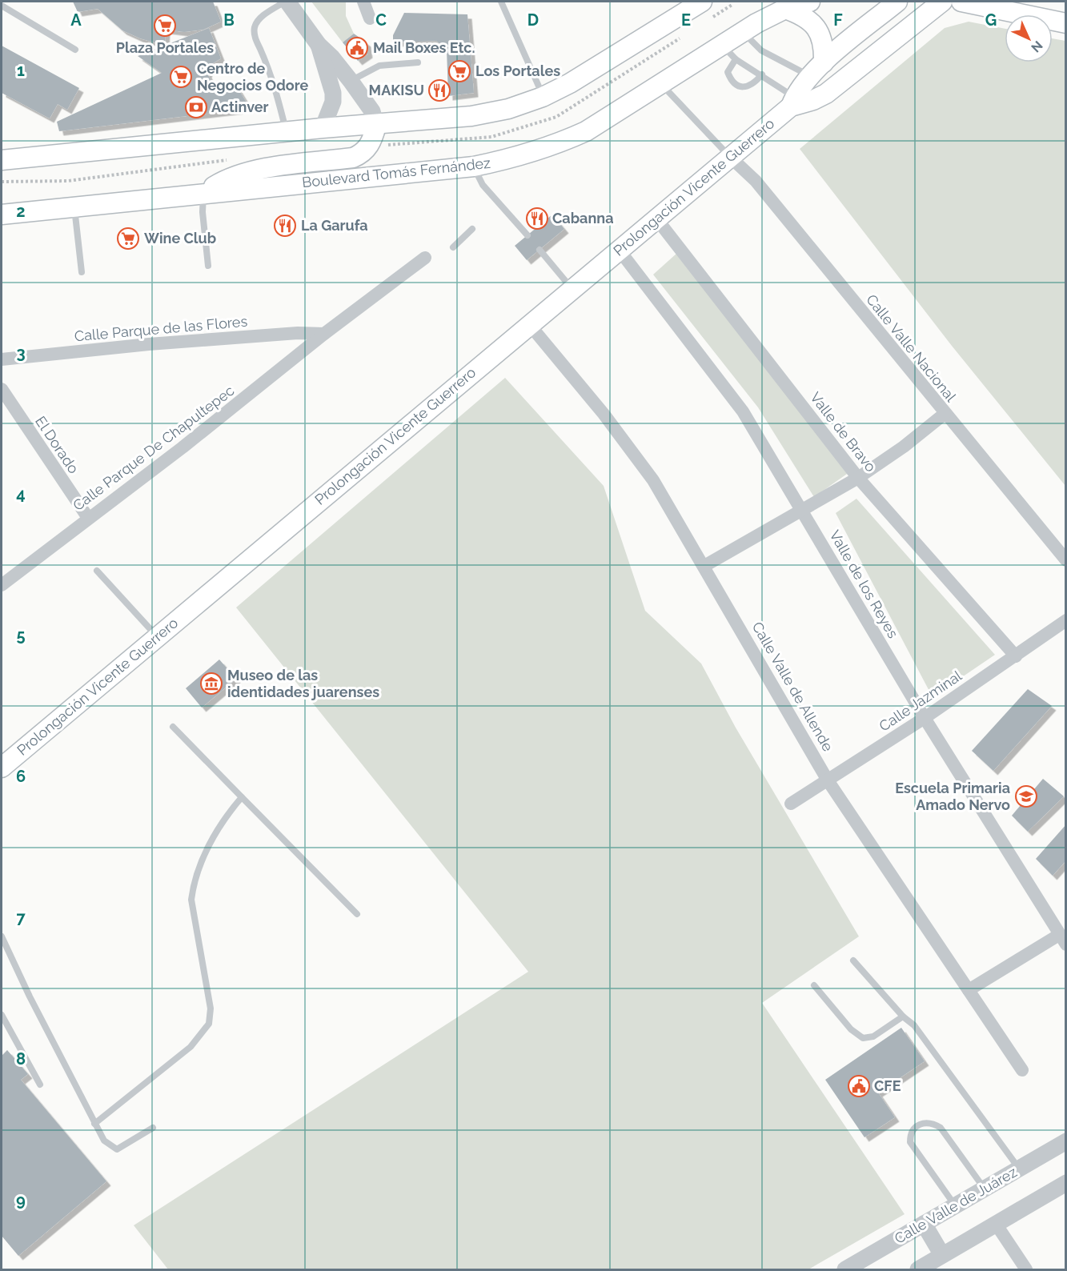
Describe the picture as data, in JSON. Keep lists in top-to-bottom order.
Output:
{
  "streets": {
    "main road": ["Boulevard Tomás Fernández", "Prolongación Vicente Guerrero"],
    "street": [
      "Calle Parque de las Flores",
      "Calle Valle Nacional",
      "Valle de Bravo",
      "El Dorado",
      "Calle Parque De Chapultepec",
      "Valle de los Reyes",
      "Calle Valle de Allende",
      "Calle Jazminal",
      "Calle Valle de Juárez"
    ]
  },
  "crossings": [
    ["Prolongación Vicente Guerrero", "Calle Valle Nacional"],
    ["Prolongación Vicente Guerrero", "Valle de Bravo"],
    ["Prolongación Vicente Guerrero", "Valle de los Reyes"],
    ["Prolongación Vicente Guerrero", "Calle Valle de Allende"],
    ["Calle Parque de las Flores", "Calle Parque De Chapultepec"],
    ["Valle de Bravo", "Calle Jazminal"],
    ["El Dorado", "Calle Parque De Chapultepec"],
    ["Valle de los Reyes", "Calle Jazminal"],
    ["Calle Valle de Allende", "Calle Jazminal"]
  ],
  "places": {
    "supermarket": [
      "Plaza Portales",
      "Los Portales",
      "Centro de Negocios Odore",
      "Wine Club"
    ],
    "public building": ["Mail Boxes Etc.", "CFE"],
    "restaurant": ["MAKISU", "Cabanna", "La Garufa"],
    "bank": ["Actinver"],
    "museum": ["Museo de las identidades juarenses"],
    "school or university": ["Escuela Primaria Amado Nervo"]
  },
  "north": "bottom right",
  "grid": {
    "columns": [
      "A",
      "B",
      "C",
      "D",
      "E",
      "F",
      "G"
    ],
    "rows": [
      "1",
      "2",
      "3",
      "4",
      "5",
      "6",
      "7",
      "8",
      "9"
    ]
  }
}
